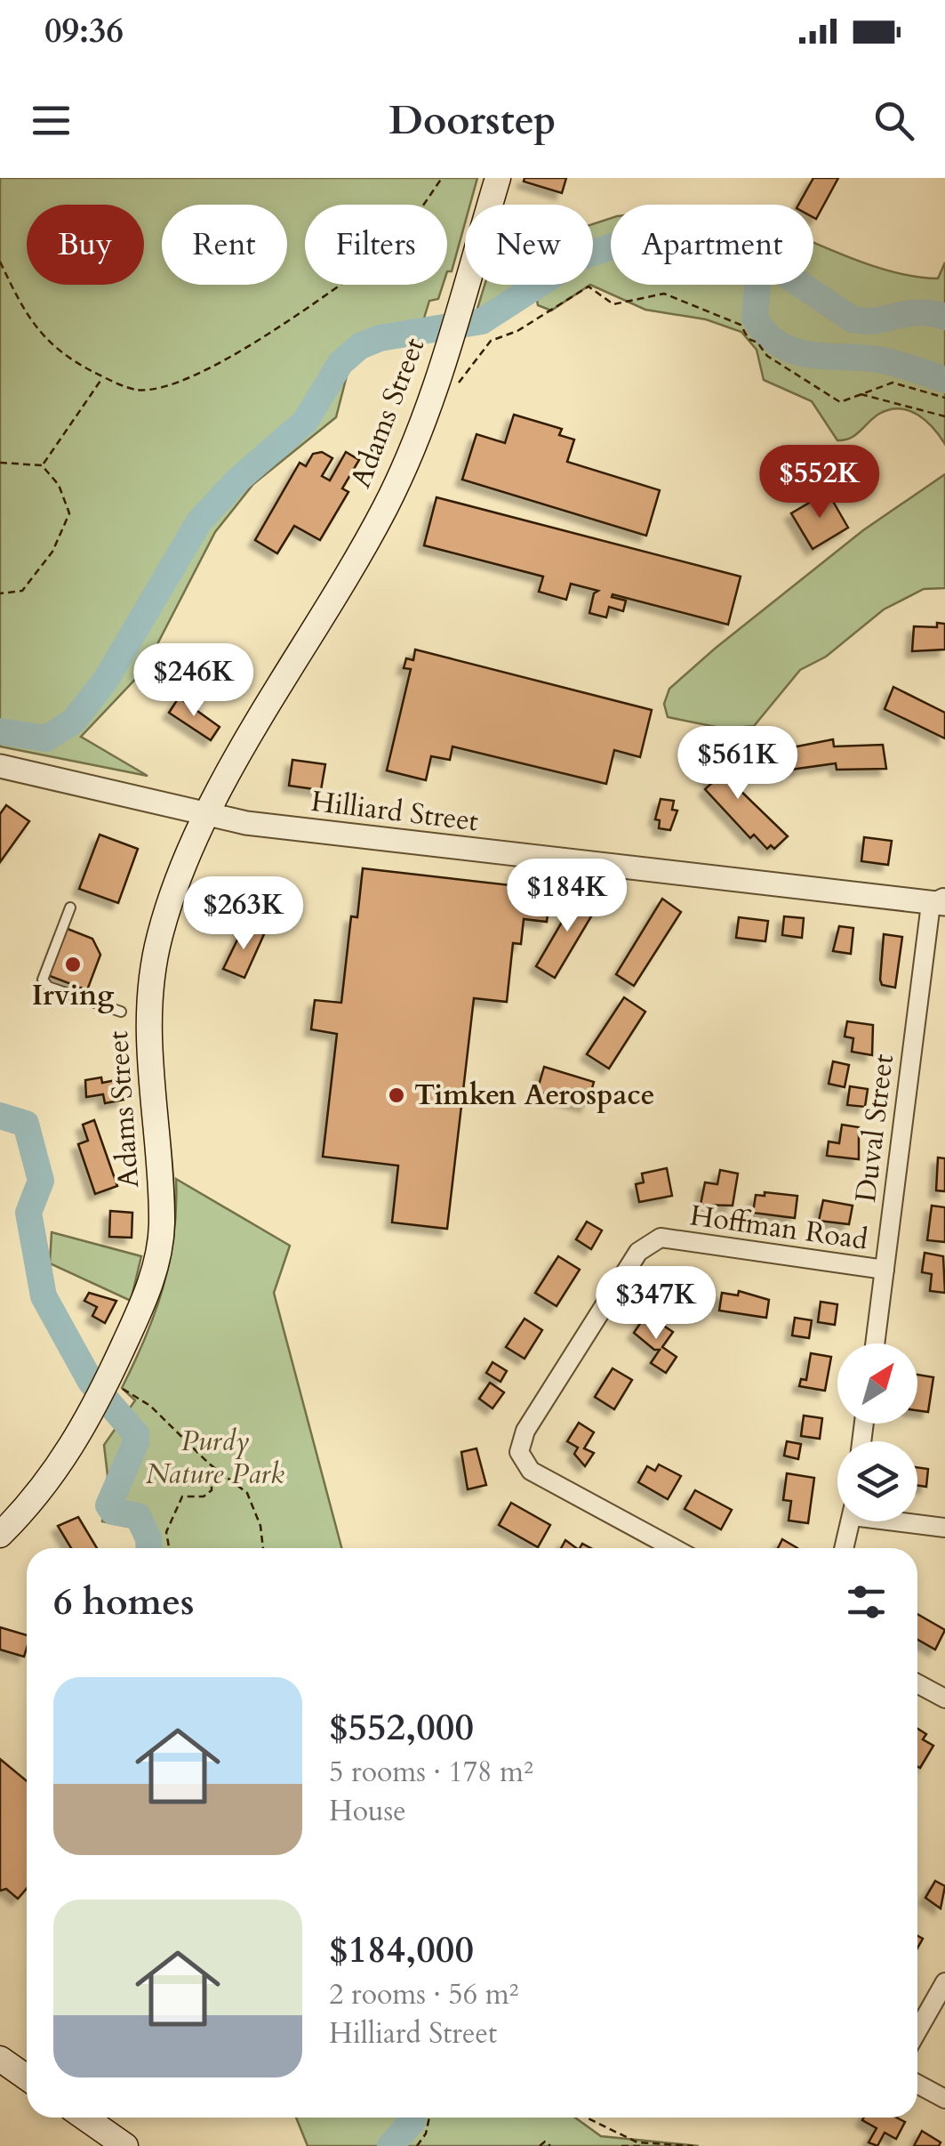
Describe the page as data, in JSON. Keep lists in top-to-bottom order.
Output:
{
  "streets": {
    "main road": ["Adams Street"],
    "street": ["Hilliard Street", "Duval Street", "Hoffman Road"]
  },
  "crossings": [
    ["Adams Street", "Hilliard Street"],
    ["Hilliard Street", "Duval Street"],
    ["Duval Street", "Hoffman Road"]
  ],
  "parks": ["Purdy Nature Park"],
  "places": ["Irving", "Timken Aerospace"],
  "north": "top right",
  "page": {
    "status": "09:36",
    "header": "Doorstep",
    "chip": [
      "Buy",
      "Rent",
      "Filters",
      "New",
      "Apartment"
    ],
    "price": [
      "$552K",
      "$246K",
      "$561K",
      "$184K",
      "$263K",
      "$347K"
    ],
    "heading": "6 homes",
    "list": [
      {
        "name": "$552,000",
        "note": "5 rooms · 178 m² · House"
      },
      {
        "name": "$184,000",
        "note": "2 rooms · 56 m² · Hilliard Street"
      }
    ]
  }
}
